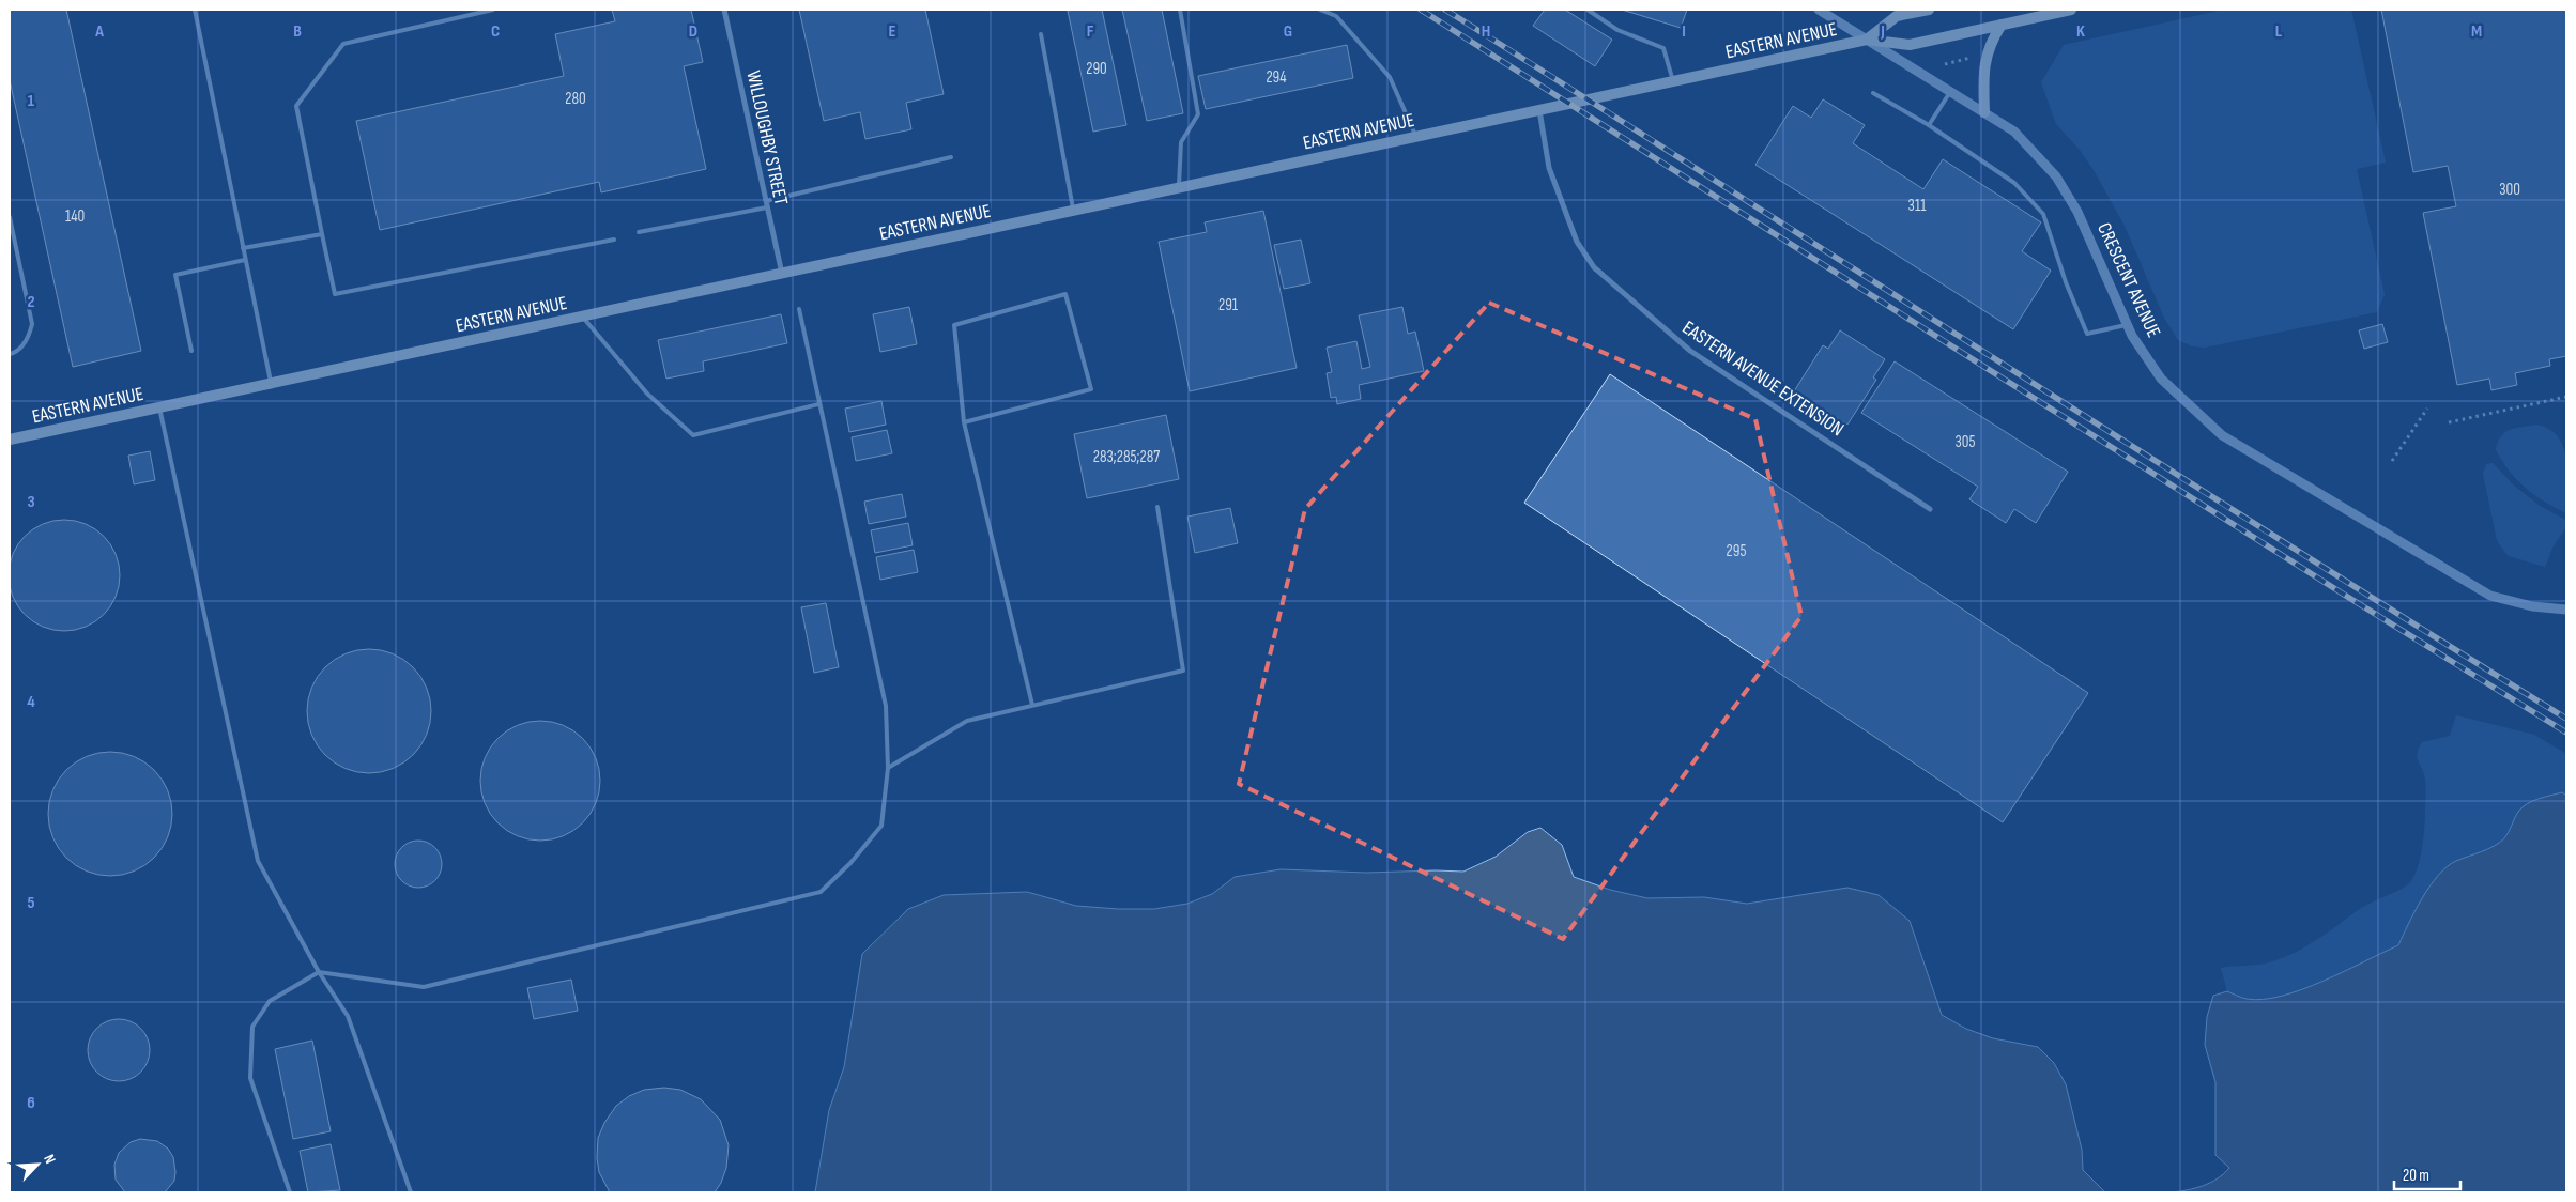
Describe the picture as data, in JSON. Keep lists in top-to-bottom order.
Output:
{
  "streets": {
    "main road": ["EASTERN AVENUE"],
    "street": ["WILLOUGHBY STREET", "CRESCENT AVENUE", "EASTERN AVENUE EXTENSION"]
  },
  "crossings": [
    ["EASTERN AVENUE", "WILLOUGHBY STREET"],
    ["EASTERN AVENUE", "CRESCENT AVENUE"],
    ["EASTERN AVENUE", "EASTERN AVENUE EXTENSION"]
  ],
  "house_numbers": [
    "290",
    "294",
    "280",
    "300",
    "311",
    "140",
    "291",
    "305",
    "283;285;287",
    "295"
  ],
  "scale_bar": "20 m",
  "north": "top right",
  "grid": {
    "columns": [
      "A",
      "B",
      "C",
      "D",
      "E",
      "F",
      "G",
      "H",
      "I",
      "J",
      "K",
      "L",
      "M"
    ],
    "rows": [
      "1",
      "2",
      "3",
      "4",
      "5",
      "6"
    ]
  }
}
